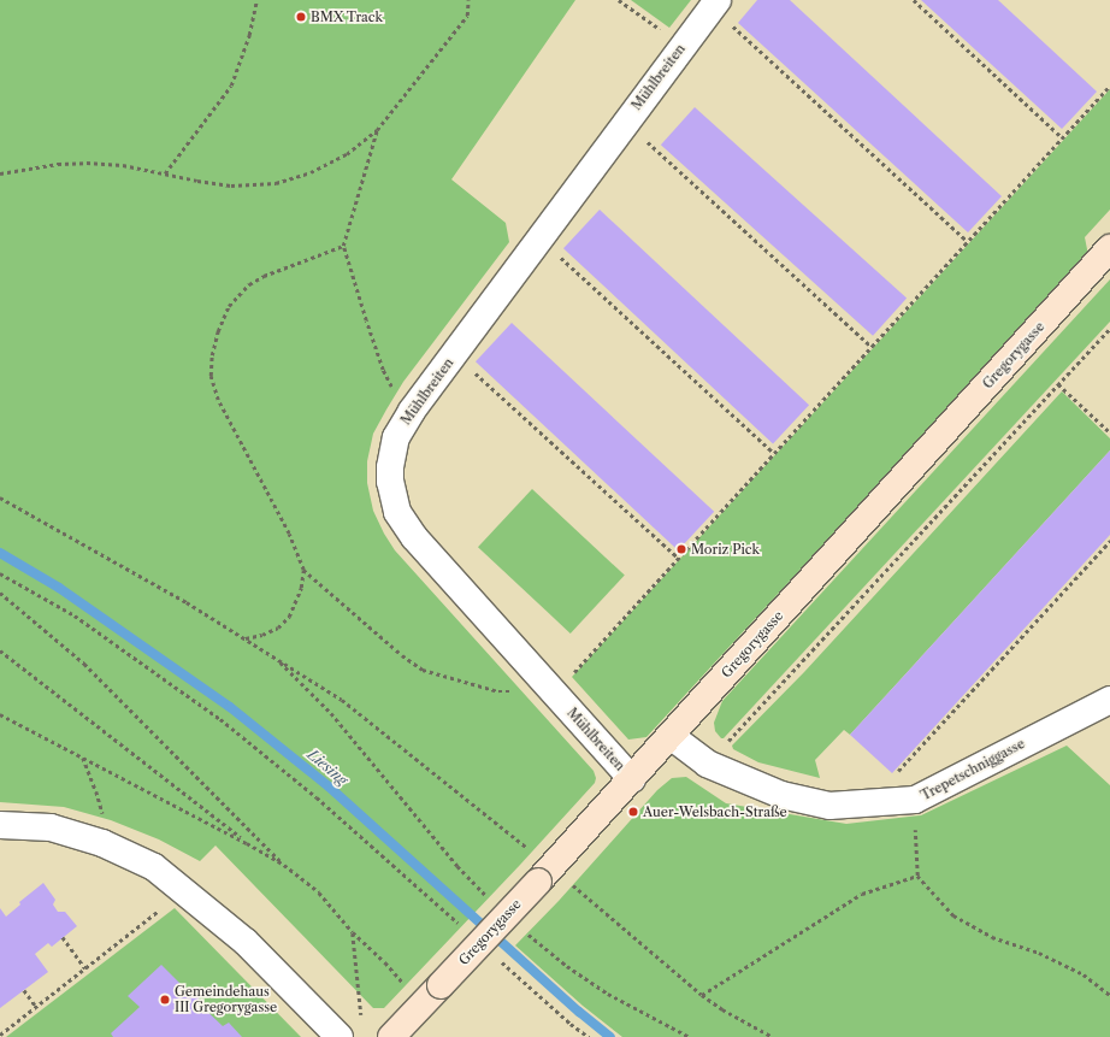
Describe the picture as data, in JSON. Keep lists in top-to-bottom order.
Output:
{
  "streets": {
    "street": ["Mühlbreiten", "Gregorygasse", "Trepetschniggasse"]
  },
  "crossings": [
    ["Mühlbreiten", "Gregorygasse"],
    ["Gregorygasse", "Trepetschniggasse"]
  ],
  "water": ["Liesing"],
  "places": [
    "BMX Track",
    "Moriz Pick",
    "Auer-Welsbach-Straße",
    "Gemeindehaus III Gregorygasse"
  ]
}
